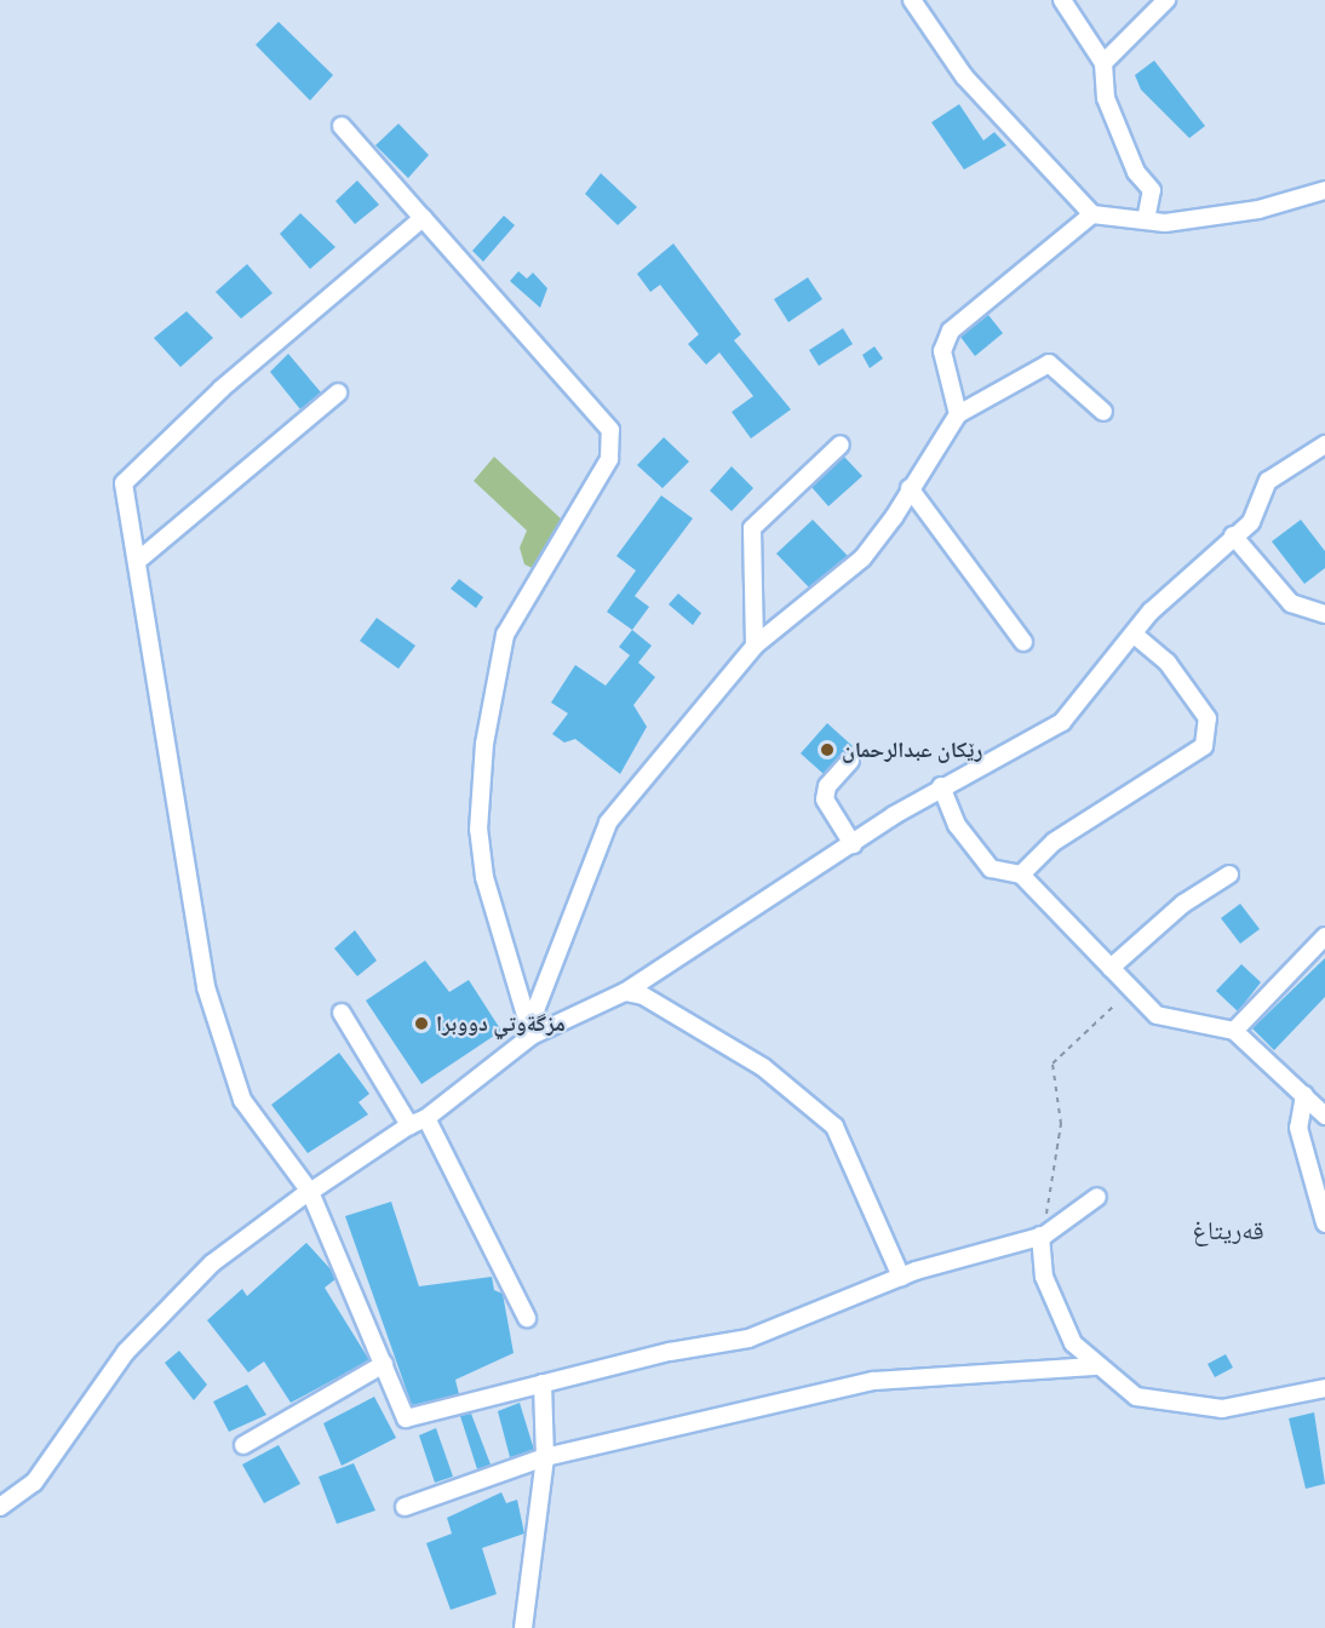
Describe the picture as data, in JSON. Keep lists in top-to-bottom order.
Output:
{
  "districts": ["قەریتاغ"],
  "places": ["رێكان عبدالرحمان", "مزگةوتي دووبرا"]
}
